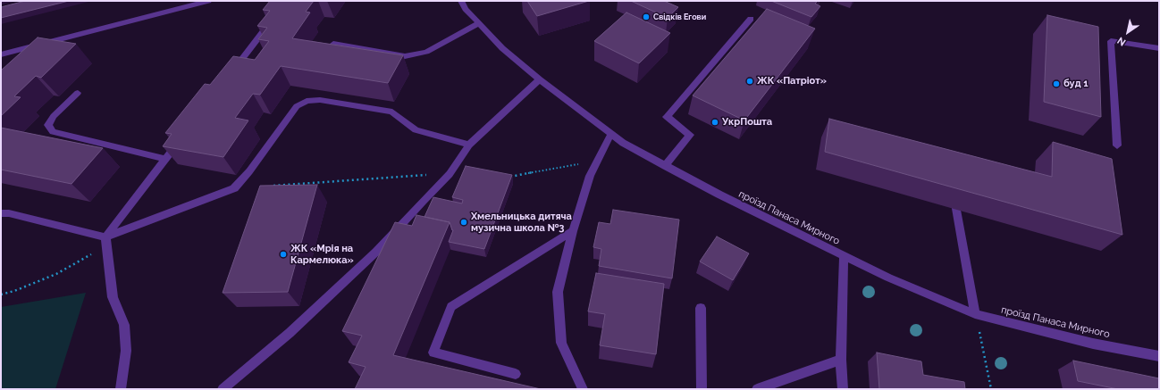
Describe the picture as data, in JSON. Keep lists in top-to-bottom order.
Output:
{
  "streets": {
    "street": ["проїзд Панаса Мирного"]
  },
  "places": [
    "Свідків Егови",
    "ЖК «Патріот»",
    "буд 1",
    "УкрПошта",
    "Хмельницька дитяча музична школа №3",
    "ЖК «Мрія на Кармелюка»"
  ],
  "north": "bottom left"
}
